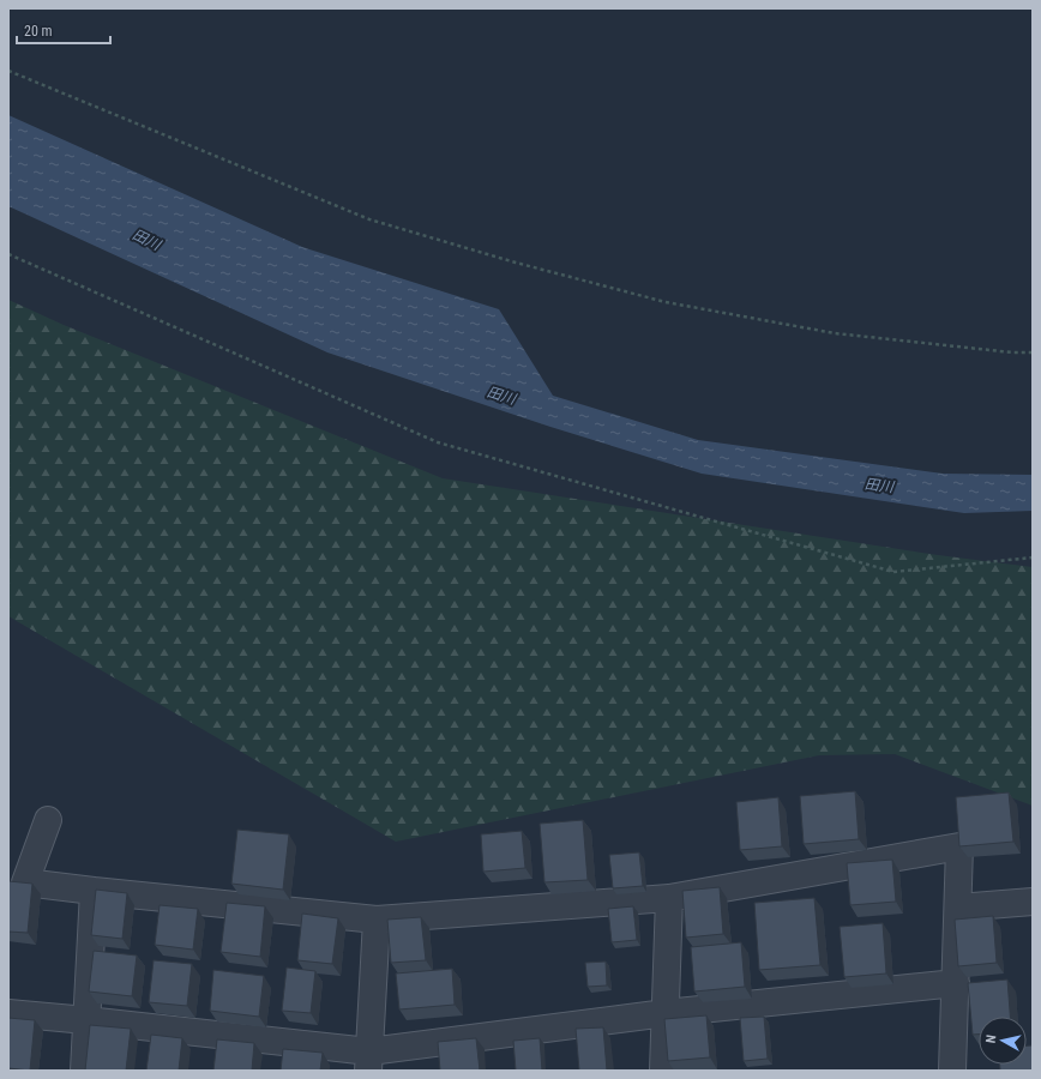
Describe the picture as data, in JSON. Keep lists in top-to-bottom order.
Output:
{
  "water": ["田川"],
  "scale_bar": "20 m",
  "north": "left"
}
